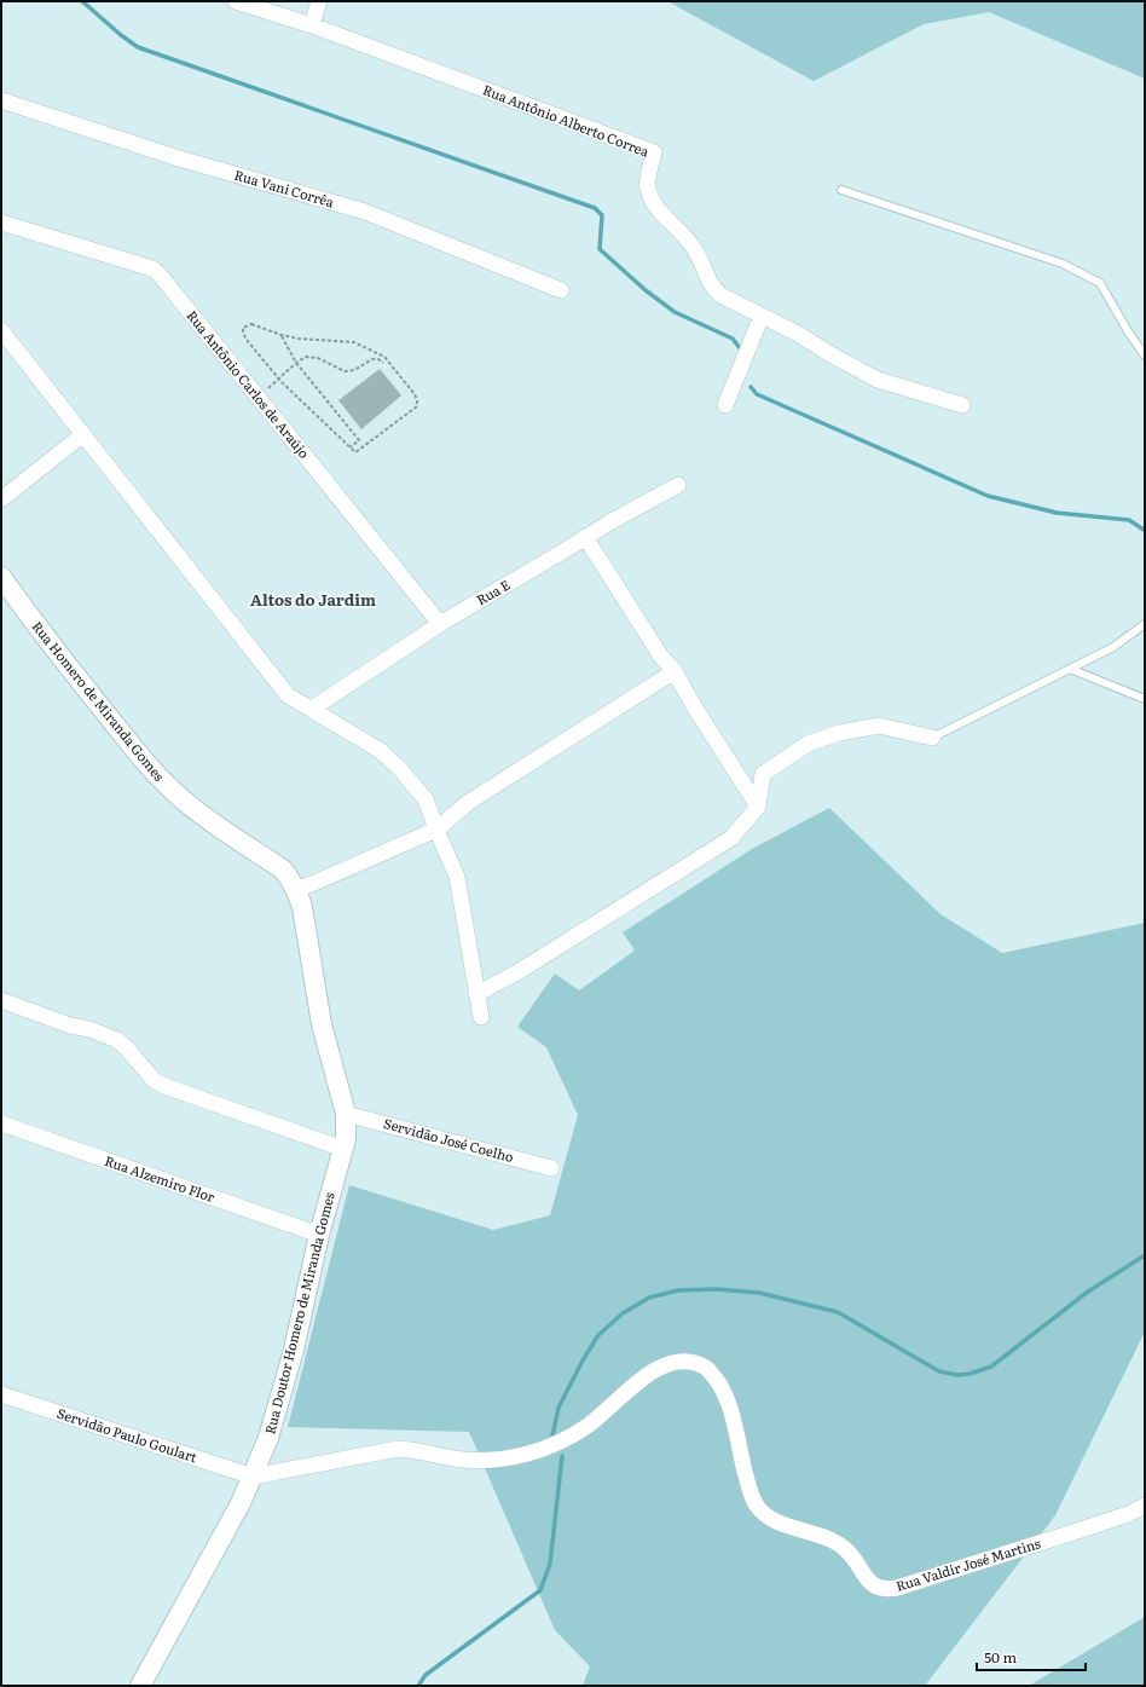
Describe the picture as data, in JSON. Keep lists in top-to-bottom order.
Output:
{
  "streets": {
    "street": [
      "Rua Antônio Alberto Correa",
      "Rua Vani Corrêa",
      "Rua Antônio Carlos de Araújo",
      "Rua E",
      "Rua Homero de Miranda Gomes",
      "Servidão José Coelho",
      "Rua Alzemiro Flor",
      "Rua Doutor Homero de Miranda Gomes",
      "Servidão Paulo Goulart",
      "Rua Valdir José Martins"
    ]
  },
  "crossings": [
    ["Rua Antônio Carlos de Araújo", "Rua E"],
    ["Rua Homero de Miranda Gomes", "Servidão José Coelho"],
    ["Rua Homero de Miranda Gomes", "Rua Doutor Homero de Miranda Gomes"],
    ["Servidão José Coelho", "Rua Doutor Homero de Miranda Gomes"],
    ["Rua Alzemiro Flor", "Rua Doutor Homero de Miranda Gomes"],
    ["Rua Doutor Homero de Miranda Gomes", "Servidão Paulo Goulart"],
    ["Rua Doutor Homero de Miranda Gomes", "Rua Valdir José Martins"],
    ["Servidão Paulo Goulart", "Rua Valdir José Martins"]
  ],
  "districts": ["Altos do Jardim"],
  "scale_bar": "50 m"
}
